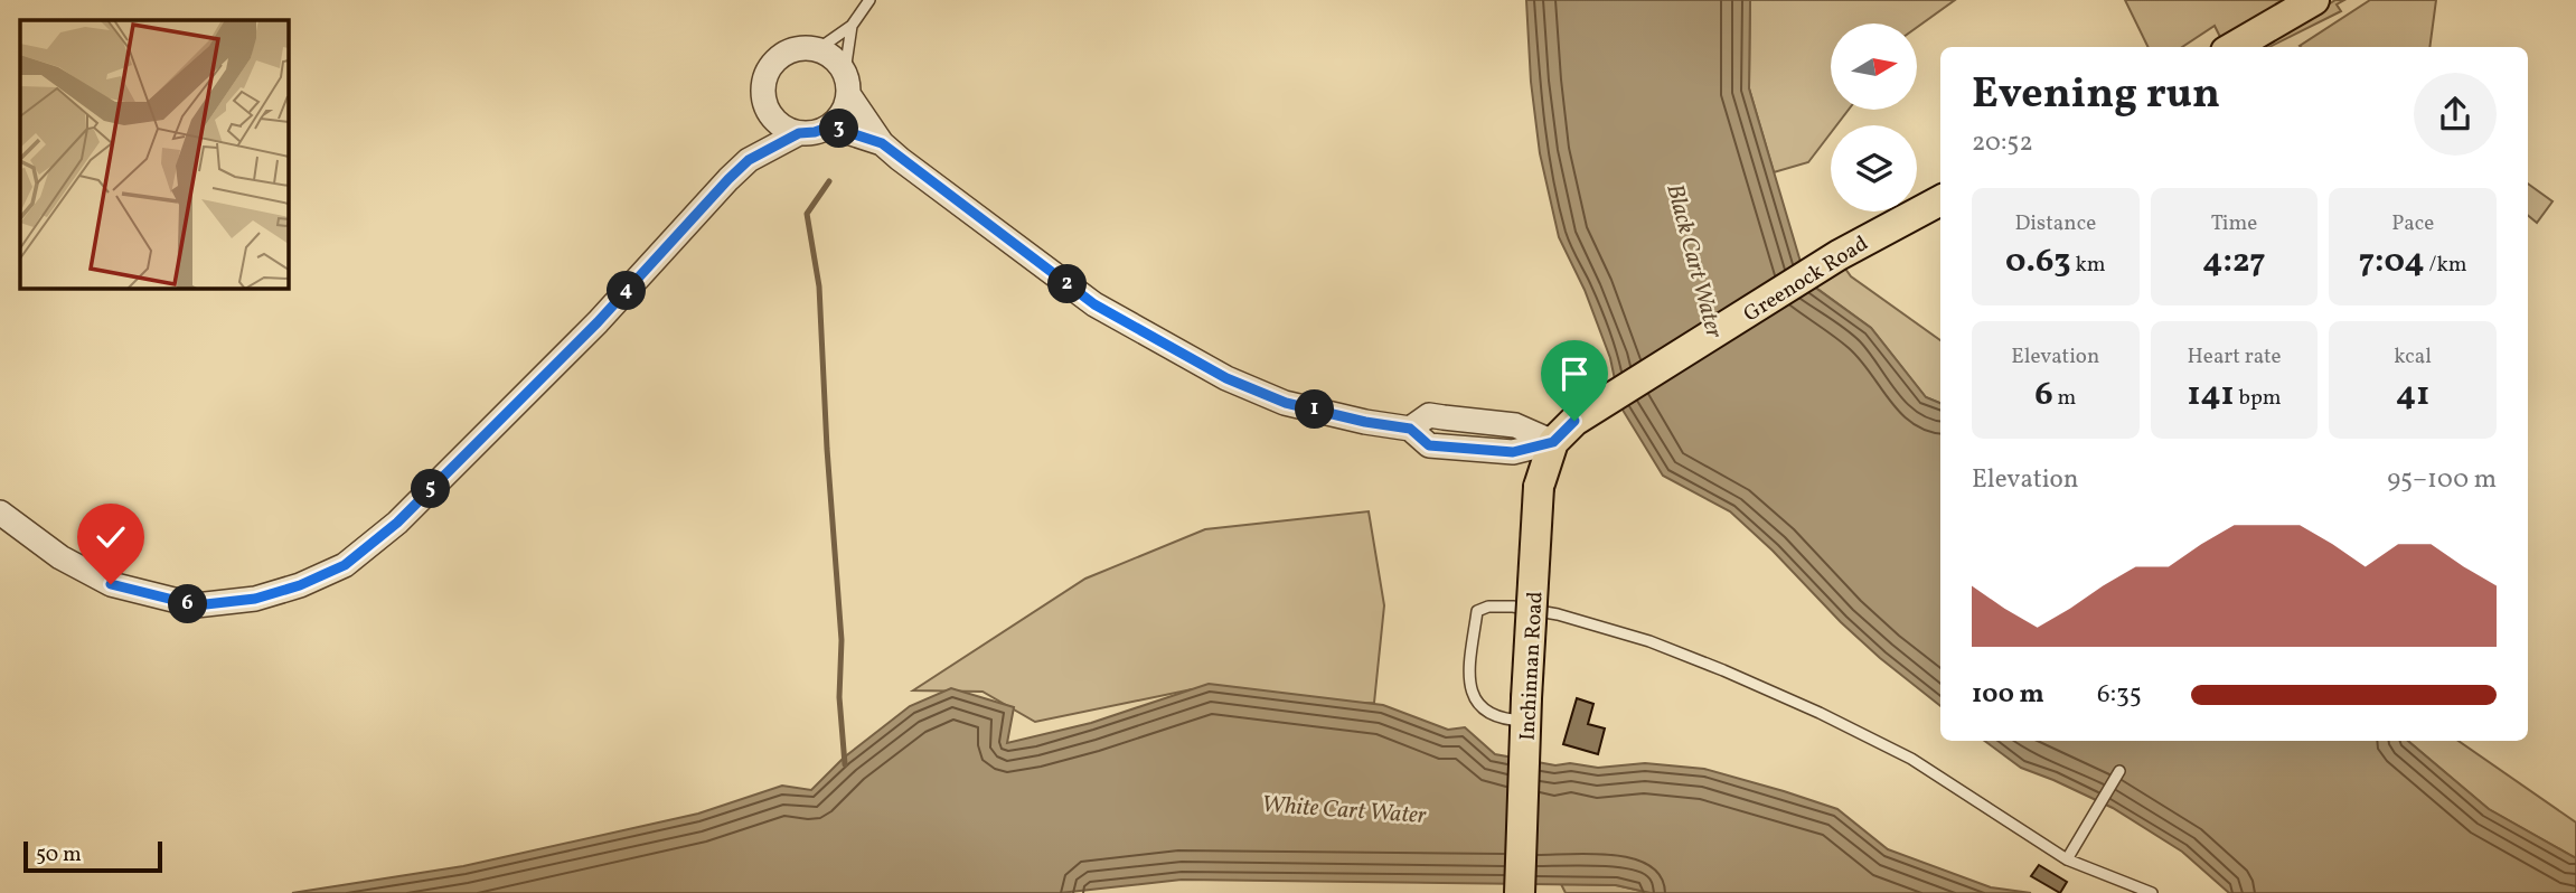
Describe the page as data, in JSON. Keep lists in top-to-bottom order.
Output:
{
  "streets": {
    "main road": ["Greenock Road", "Inchinnan Road"]
  },
  "crossings": [
    ["Greenock Road", "Inchinnan Road"]
  ],
  "water": ["Black Cart Water", "White Cart Water"],
  "scale_bar": "50 m",
  "north": "right",
  "page": {
    "heading": ["Evening run", "20:52"],
    "pins": [
      "3",
      "2",
      "4",
      "1",
      "5",
      "6"
    ],
    "stats": [
      ["Distance", "0.63 km"],
      ["Time", "4:27"],
      ["Pace", "7:04 /km"],
      ["Elevation", "6 m"],
      ["Heart rate", "141 bpm"],
      ["kcal", "41"]
    ],
    "chart": ["Elevation", "95–100 m"],
    "list": [
      {
        "name": "100 m",
        "note": "6:35"
      }
    ],
    "scale": "50 m"
  }
}
